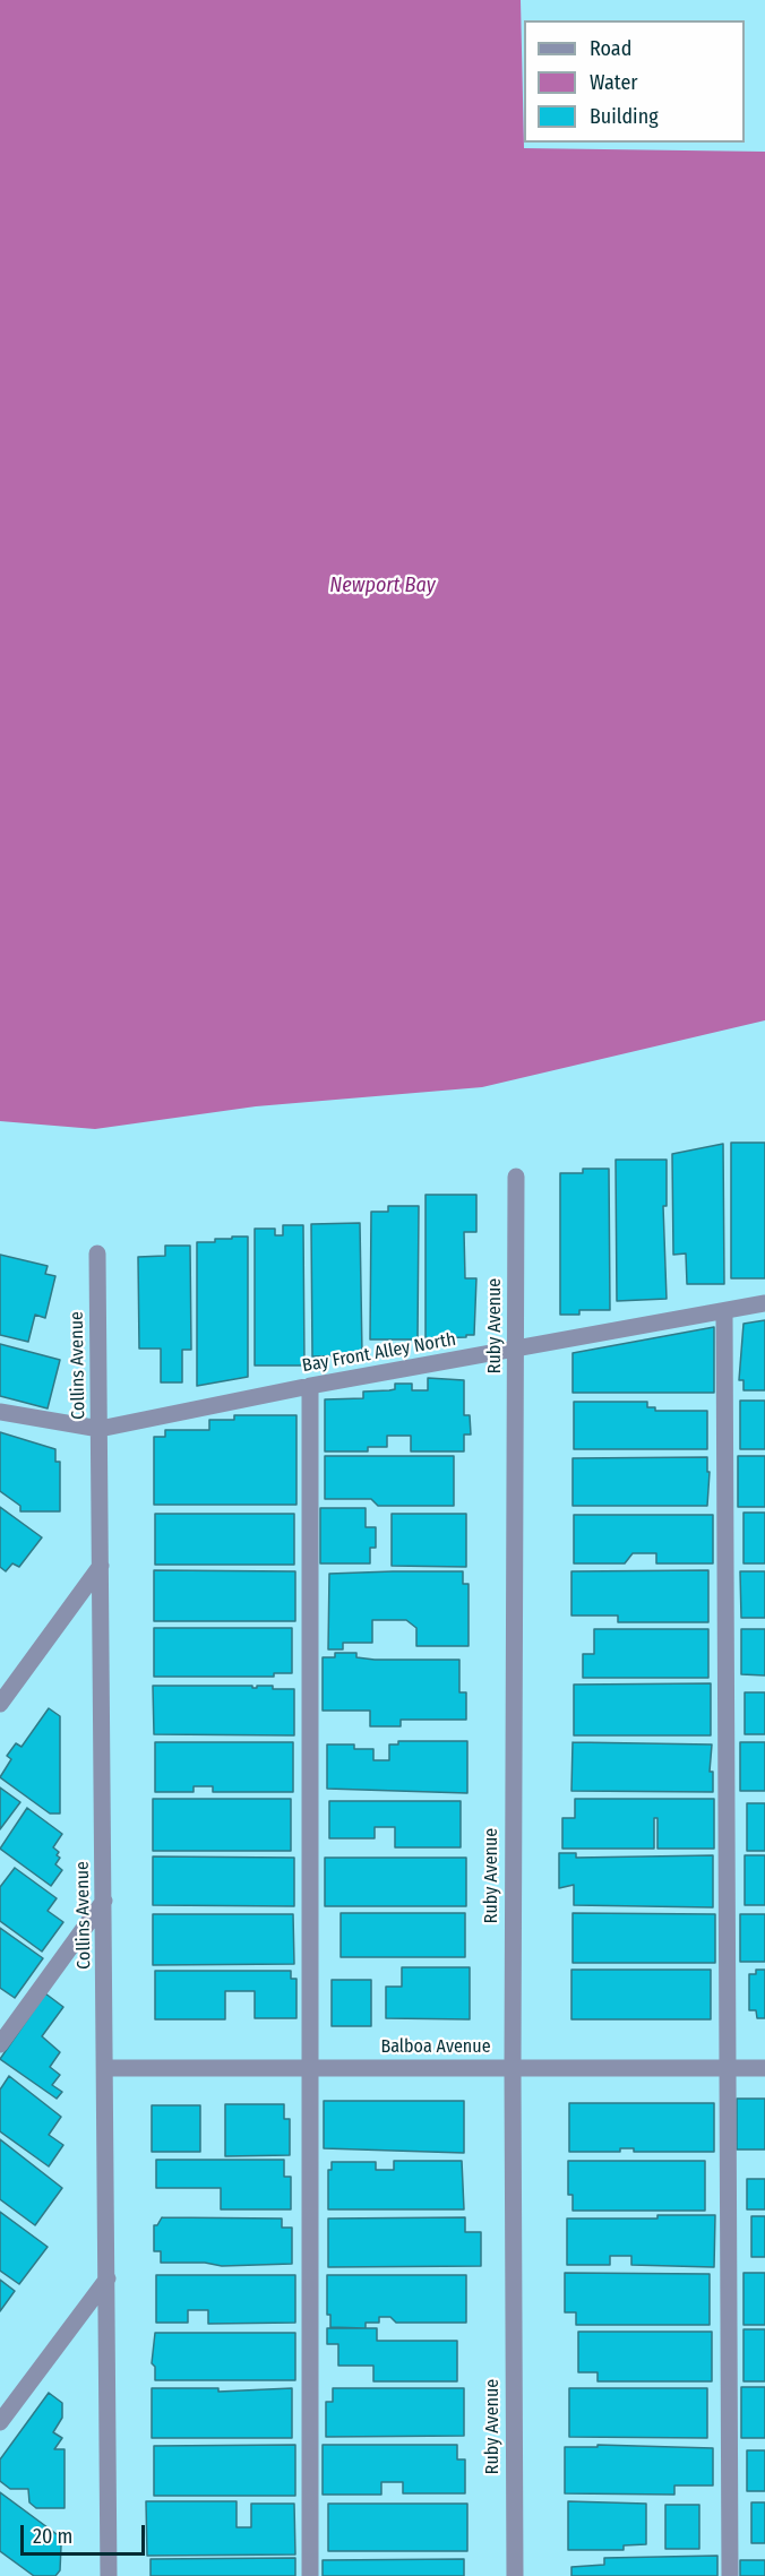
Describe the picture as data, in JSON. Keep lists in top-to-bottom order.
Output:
{
  "streets": {
    "street": [
      "Ruby Avenue",
      "Bay Front Alley North",
      "Collins Avenue",
      "Balboa Avenue"
    ]
  },
  "crossings": [
    ["Ruby Avenue", "Bay Front Alley North"],
    ["Ruby Avenue", "Balboa Avenue"],
    ["Bay Front Alley North", "Collins Avenue"],
    ["Collins Avenue", "Balboa Avenue"]
  ],
  "water": ["Newport Bay"],
  "legend": ["Road", "Water", "Building"],
  "scale_bar": "20 m"
}
